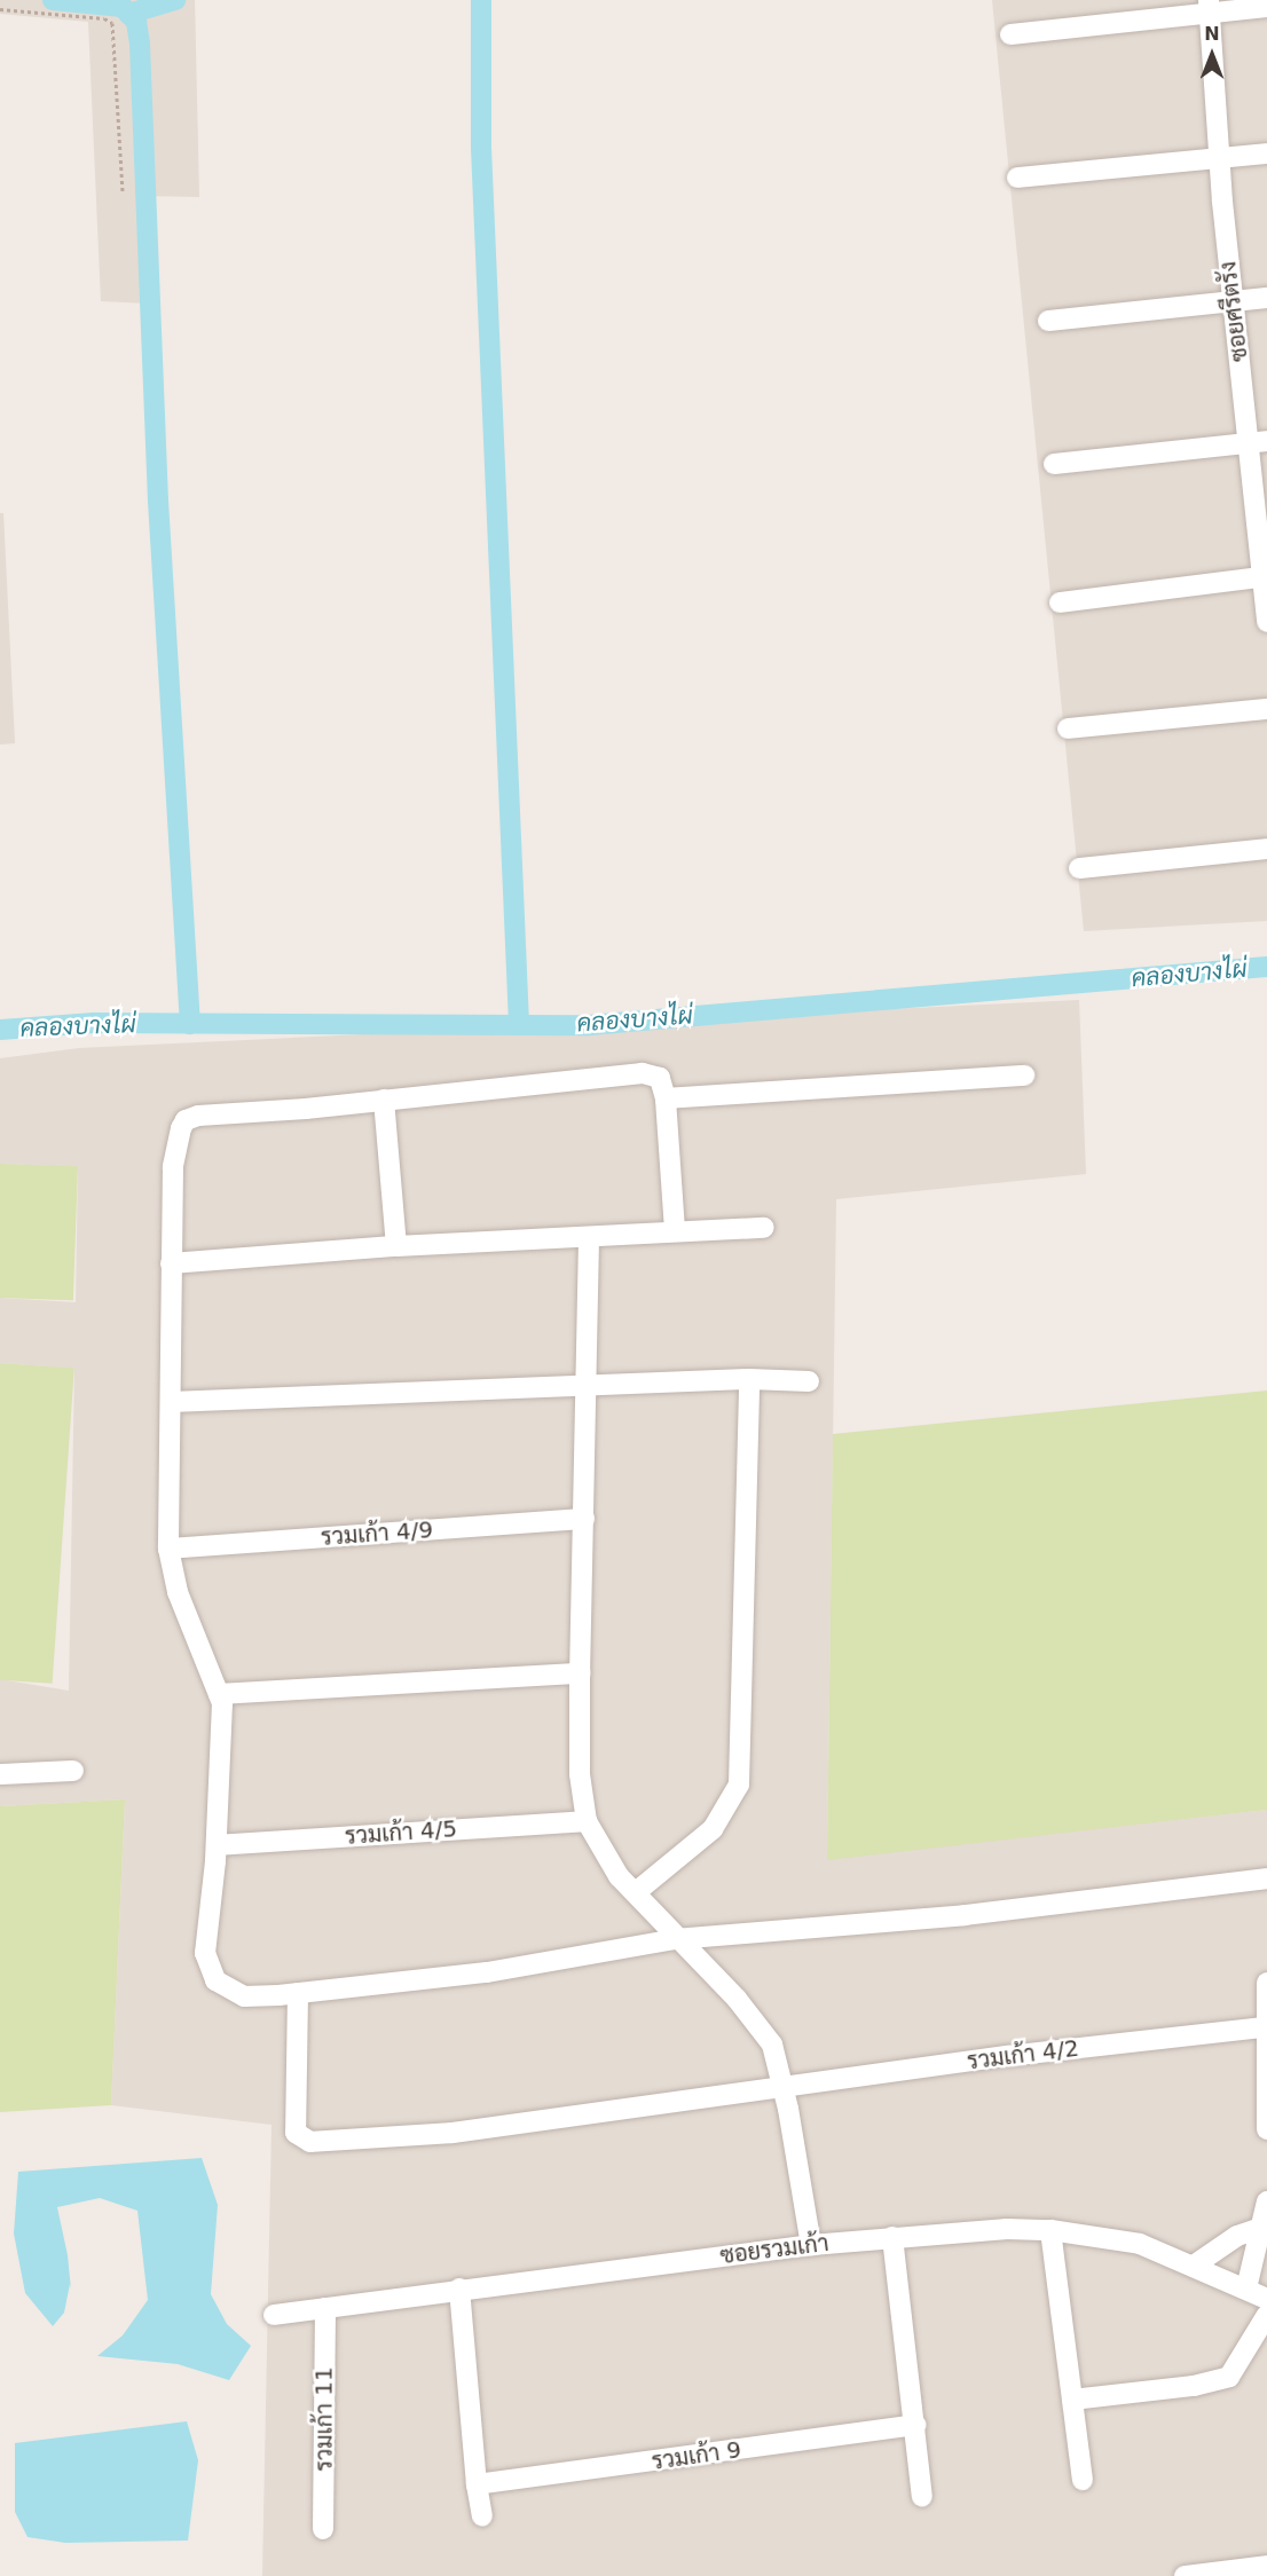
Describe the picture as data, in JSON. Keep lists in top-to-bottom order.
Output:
{
  "streets": {
    "street": [
      "ซอยศรีตรัง",
      "รวมเก้า 4/9",
      "รวมเก้า 4/5",
      "รวมเก้า 4/2",
      "ซอยรวมเก้า",
      "รวมเก้า 11",
      "รวมเก้า 9"
    ]
  },
  "crossings": [
    ["ซอยรวมเก้า", "รวมเก้า 11"]
  ],
  "water": ["คลองบางไผ่"],
  "north": "top"
}
